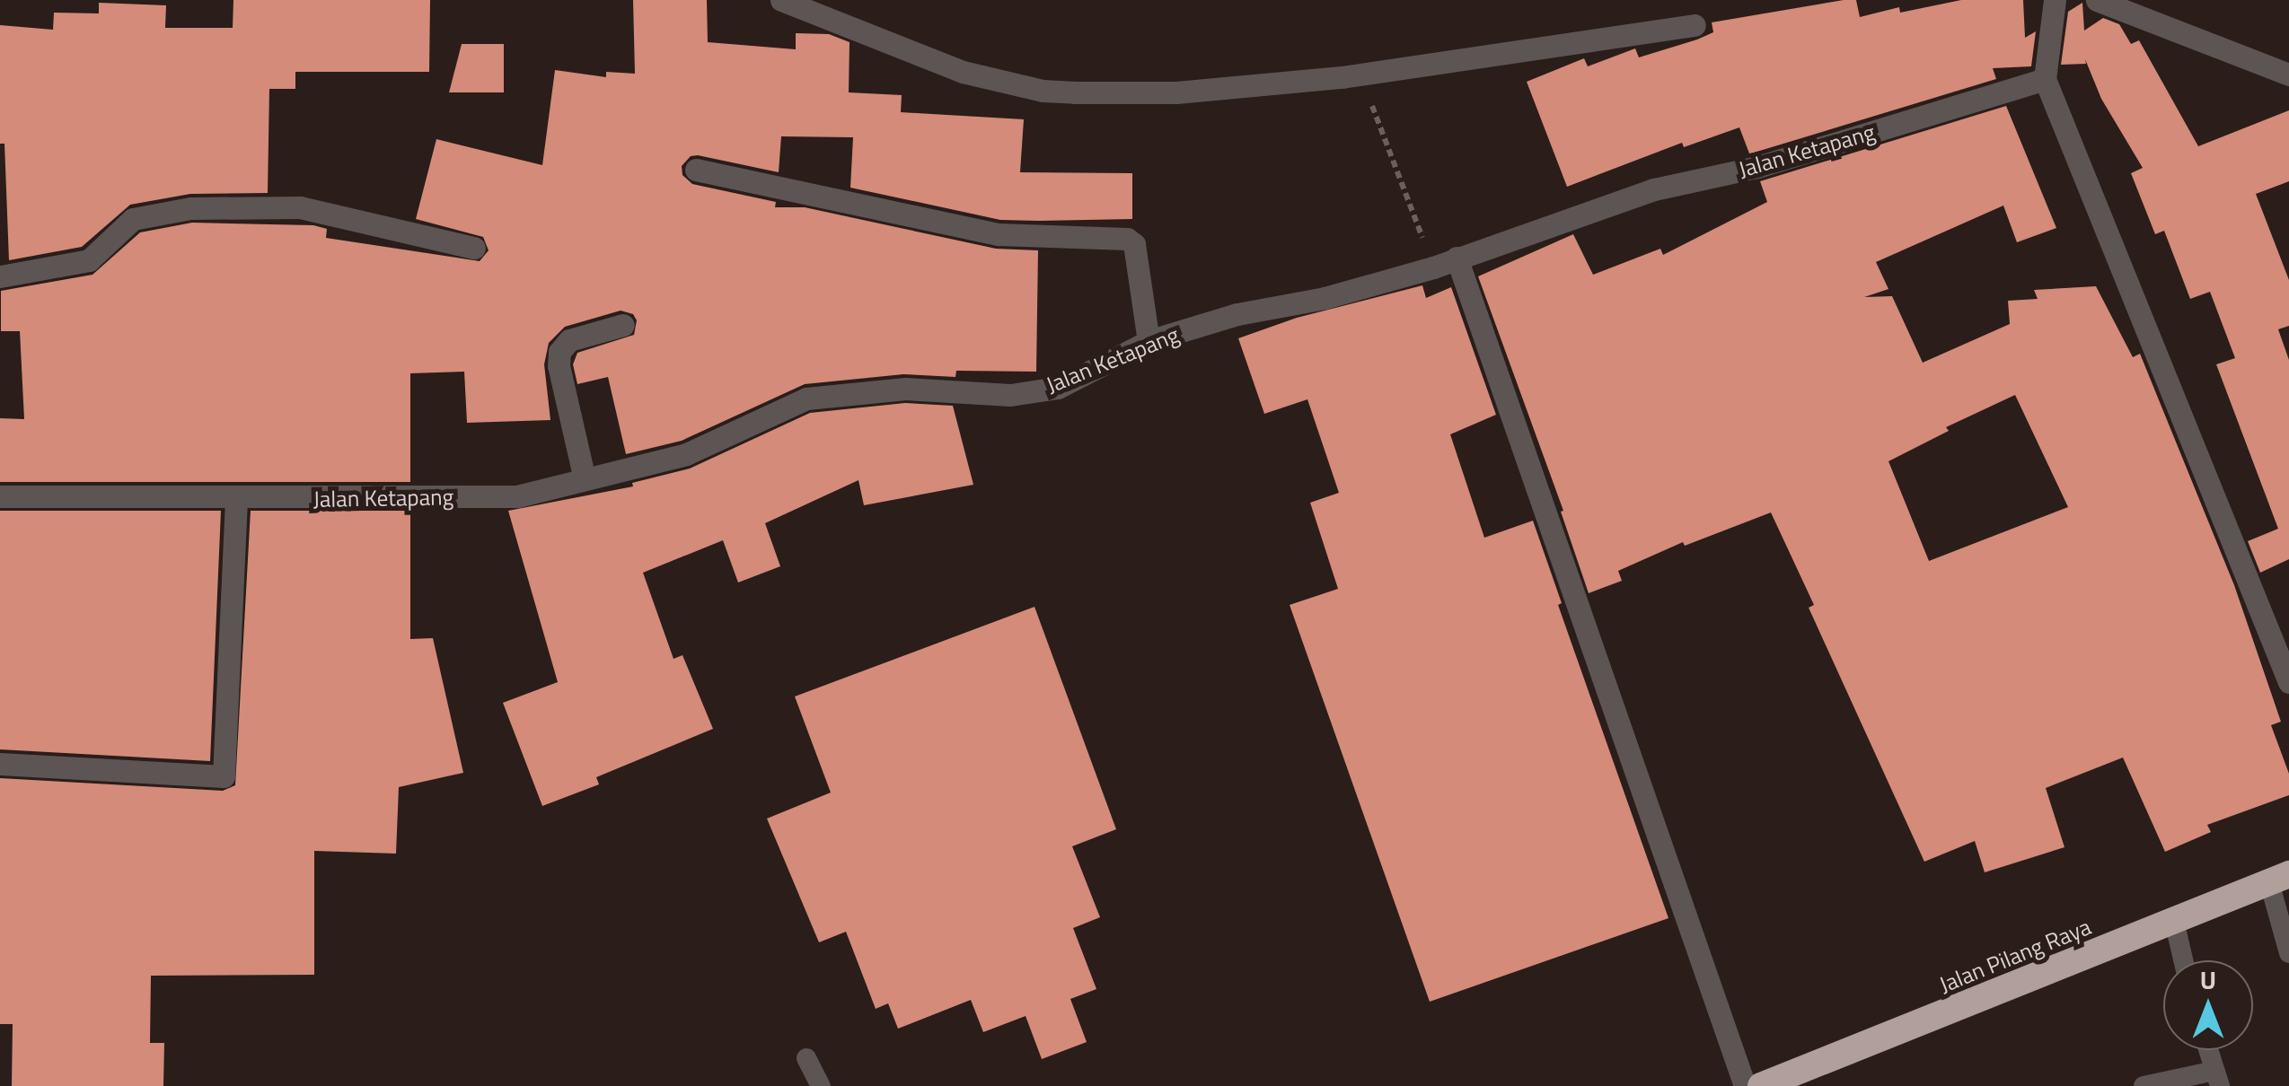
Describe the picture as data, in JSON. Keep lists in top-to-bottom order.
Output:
{
  "streets": {
    "highway": ["Jalan Pilang Raya"],
    "street": ["Jalan Ketapang"]
  },
  "north": "top"
}
